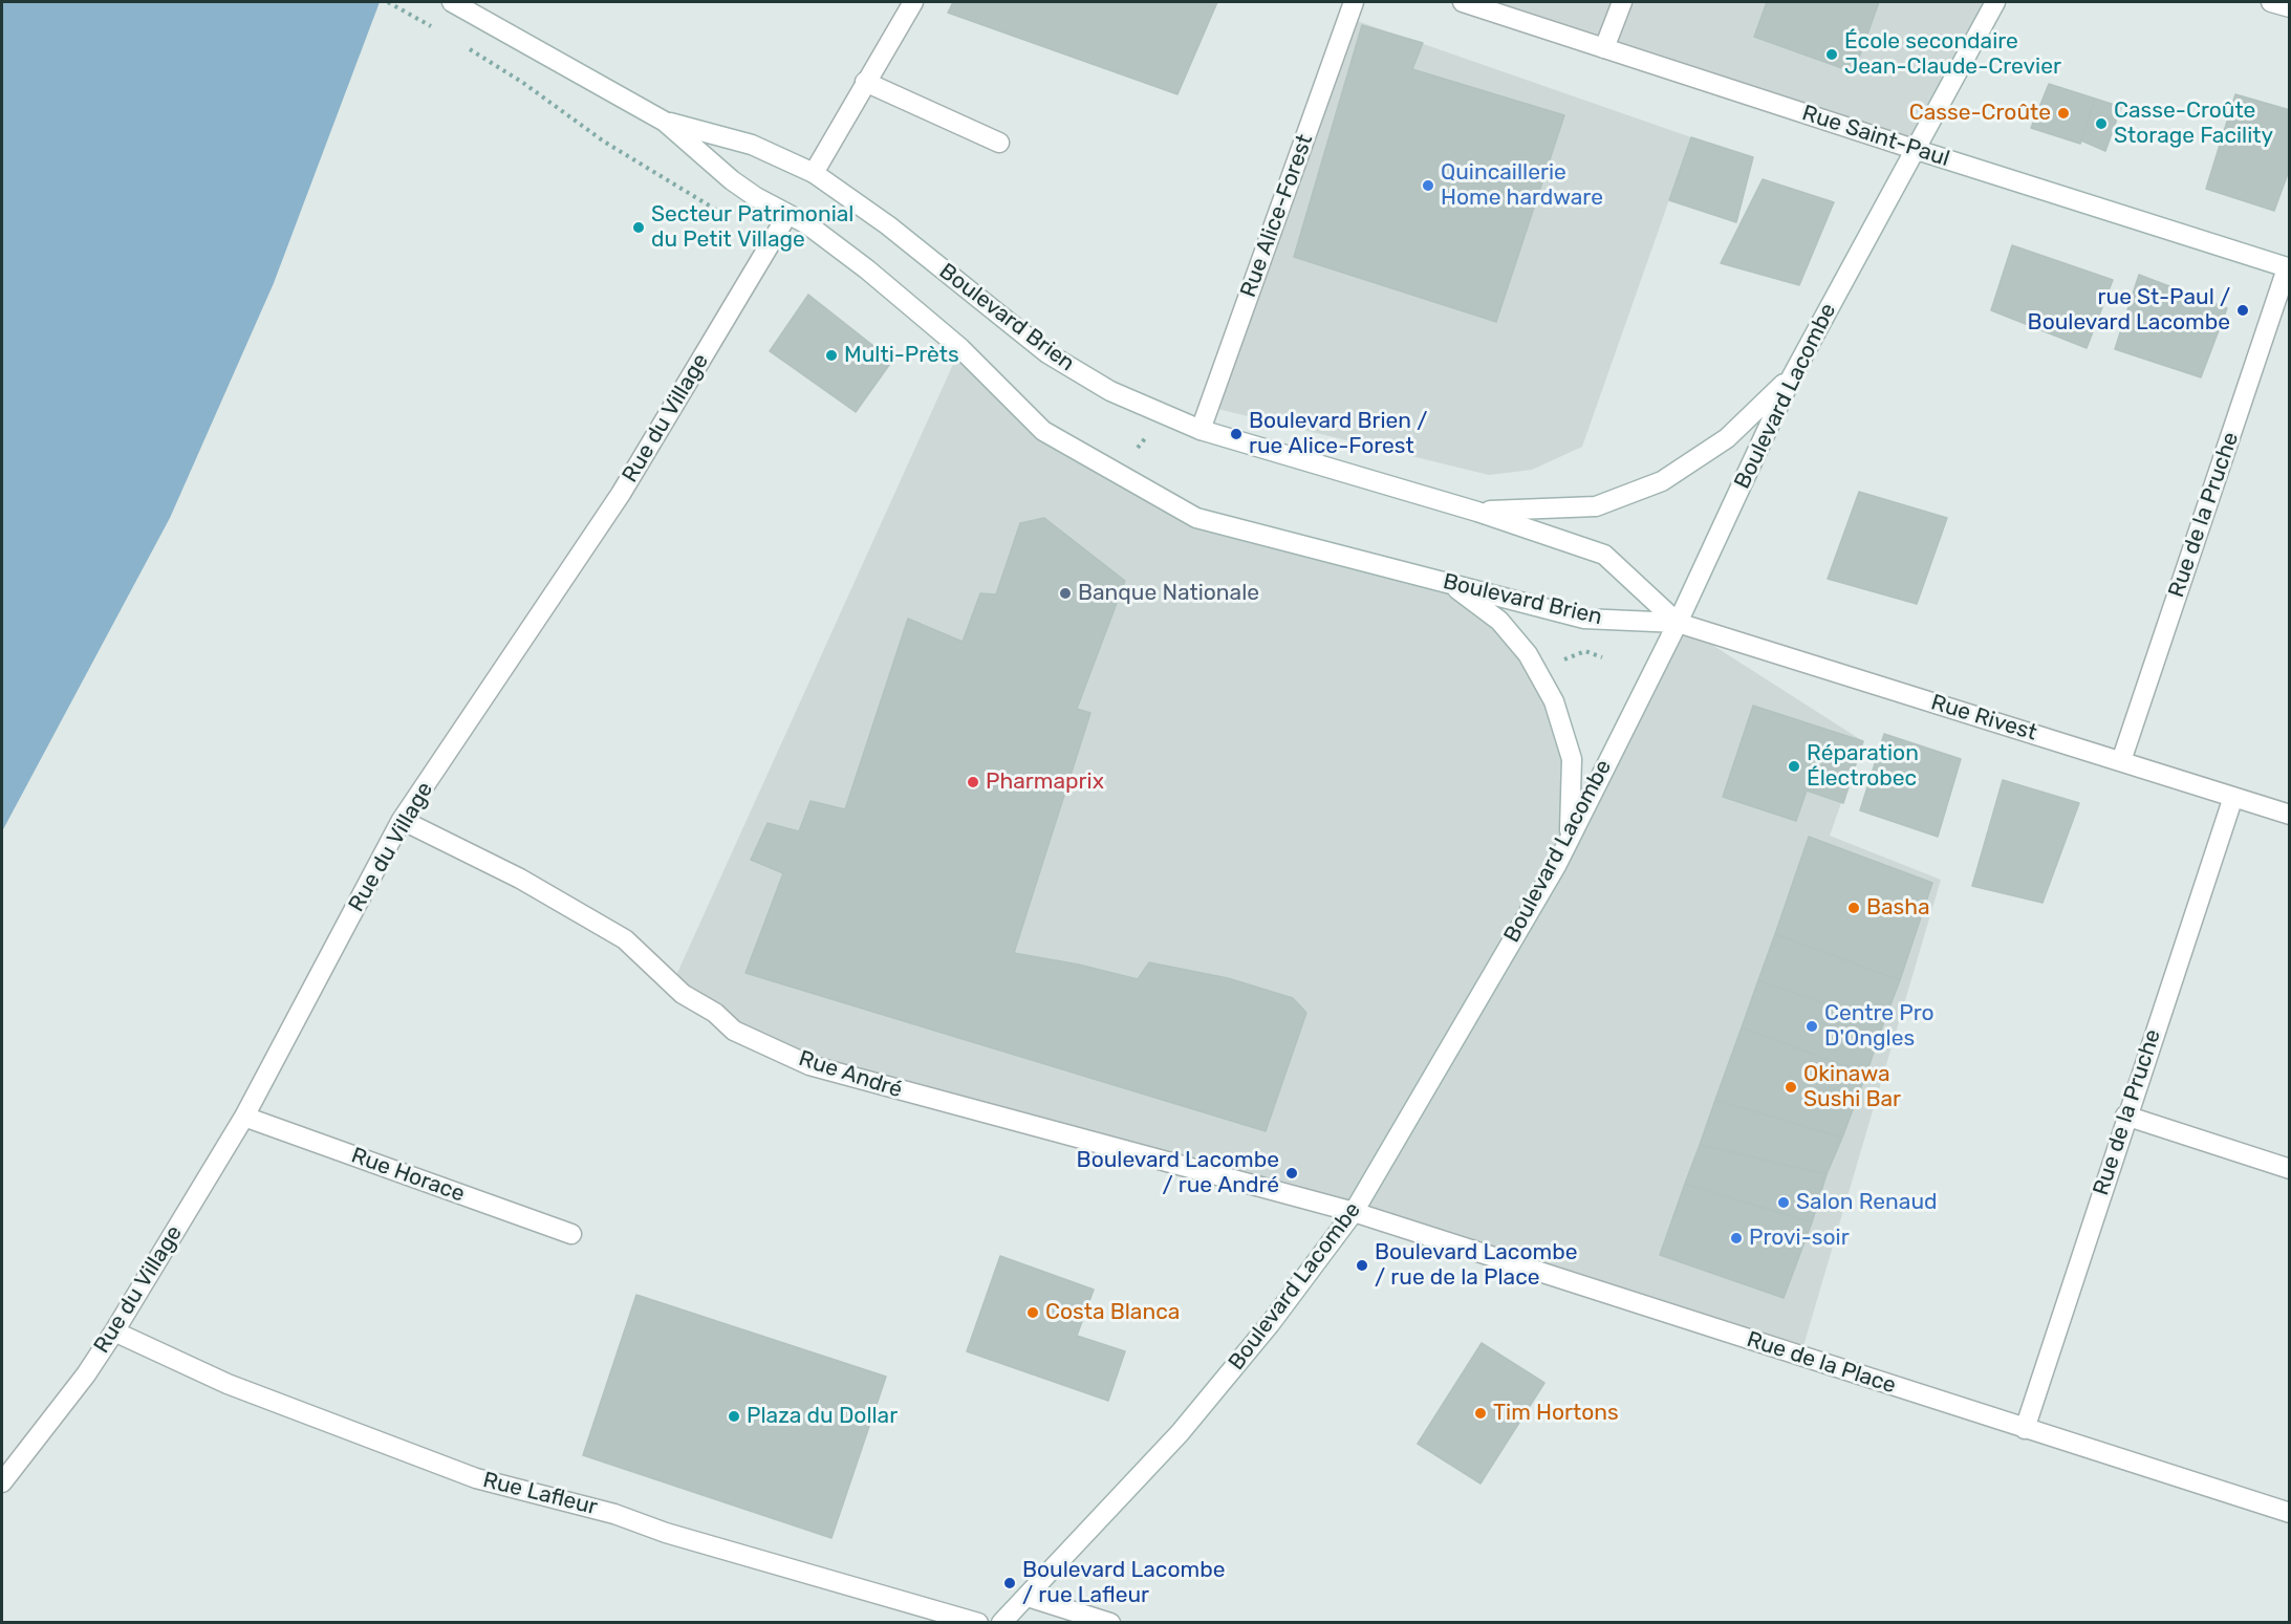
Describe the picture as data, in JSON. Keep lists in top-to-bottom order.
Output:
{
  "streets": {
    "street": [
      "Rue Saint-Paul",
      "Rue Alice-Forest",
      "Boulevard Brien",
      "Boulevard Lacombe",
      "Rue du Village",
      "Rue de la Pruche",
      "Rue Rivest",
      "Rue André",
      "Rue Horace",
      "Rue de la Place",
      "Rue Lafleur"
    ]
  },
  "crossings": [
    ["Rue Saint-Paul", "Boulevard Lacombe"],
    ["Rue Saint-Paul", "Rue de la Pruche"],
    ["Rue Alice-Forest", "Boulevard Brien"],
    ["Boulevard Brien", "Boulevard Lacombe"],
    ["Boulevard Brien", "Rue du Village"],
    ["Boulevard Brien", "Rue Rivest"],
    ["Boulevard Lacombe", "Rue Rivest"],
    ["Boulevard Lacombe", "Rue André"],
    ["Boulevard Lacombe", "Rue de la Place"],
    ["Rue du Village", "Rue André"],
    ["Rue du Village", "Rue Horace"],
    ["Rue du Village", "Rue Lafleur"],
    ["Rue de la Pruche", "Rue Rivest"],
    ["Rue de la Pruche", "Rue de la Place"],
    ["Rue André", "Rue de la Place"]
  ],
  "places": [
    "École secondaire Jean-Claude-Crevier",
    "Casse-Croûte",
    "Casse-Croûte Storage Facility",
    "Quincaillerie Home hardware",
    "Secteur Patrimonial du Petit Village",
    "rue St-Paul / Boulevard Lacombe",
    "Multi-Prèts",
    "Boulevard Brien / rue Alice-Forest",
    "Banque Nationale",
    "Réparation Électrobec",
    "Pharmaprix",
    "Basha",
    "Centre Pro D'Ongles",
    "Okinawa Sushi Bar",
    "Boulevard Lacombe / rue André",
    "Salon Renaud",
    "Provi-soir",
    "Boulevard Lacombe / rue de la Place",
    "Costa Blanca",
    "Tim Hortons",
    "Plaza du Dollar",
    "Boulevard Lacombe / rue Lafleur"
  ]
}
